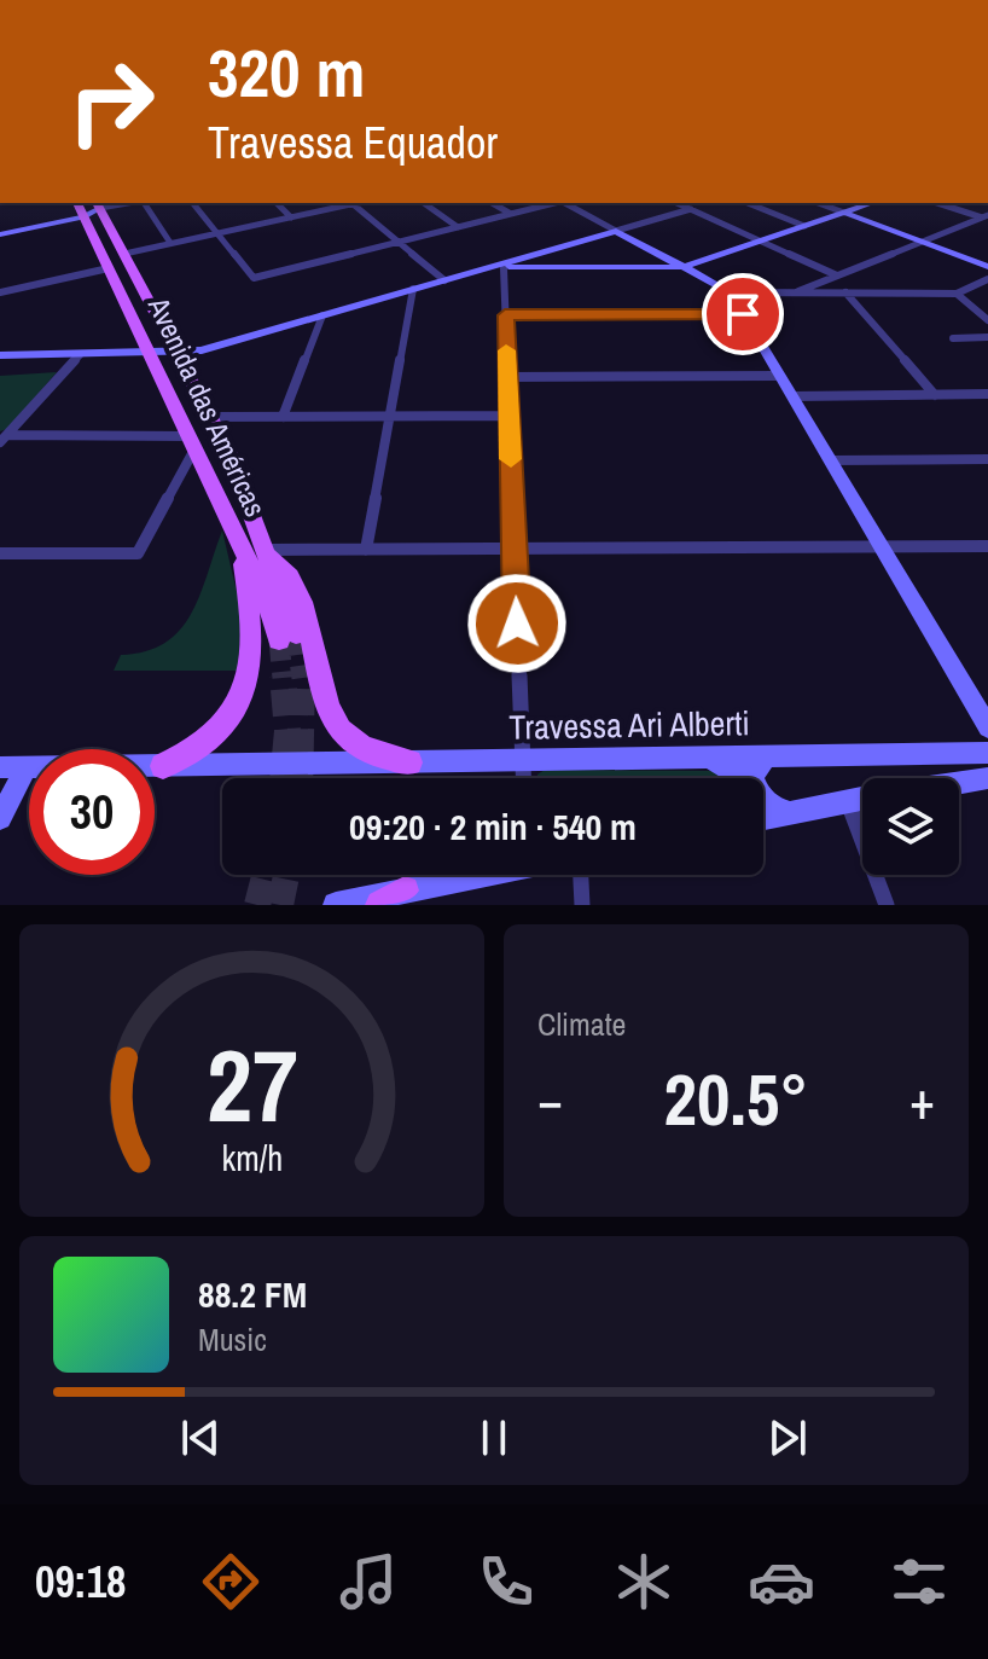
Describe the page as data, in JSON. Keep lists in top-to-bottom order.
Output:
{
  "streets": {
    "main road": ["Avenida das Américas"],
    "street": ["Travessa Ari Alberti"]
  },
  "page": {
    "turn": ["320 m", "Travessa Equador"],
    "limit": "30",
    "trip": "09:20 · 2 min · 540 m",
    "tile": "Climate",
    "heat": ["−", "20.5°", "+"],
    "song": ["88.2 FM", "Music"],
    "tabs": "09:18",
    "gauge": ["27", "km/h"]
  }
}
